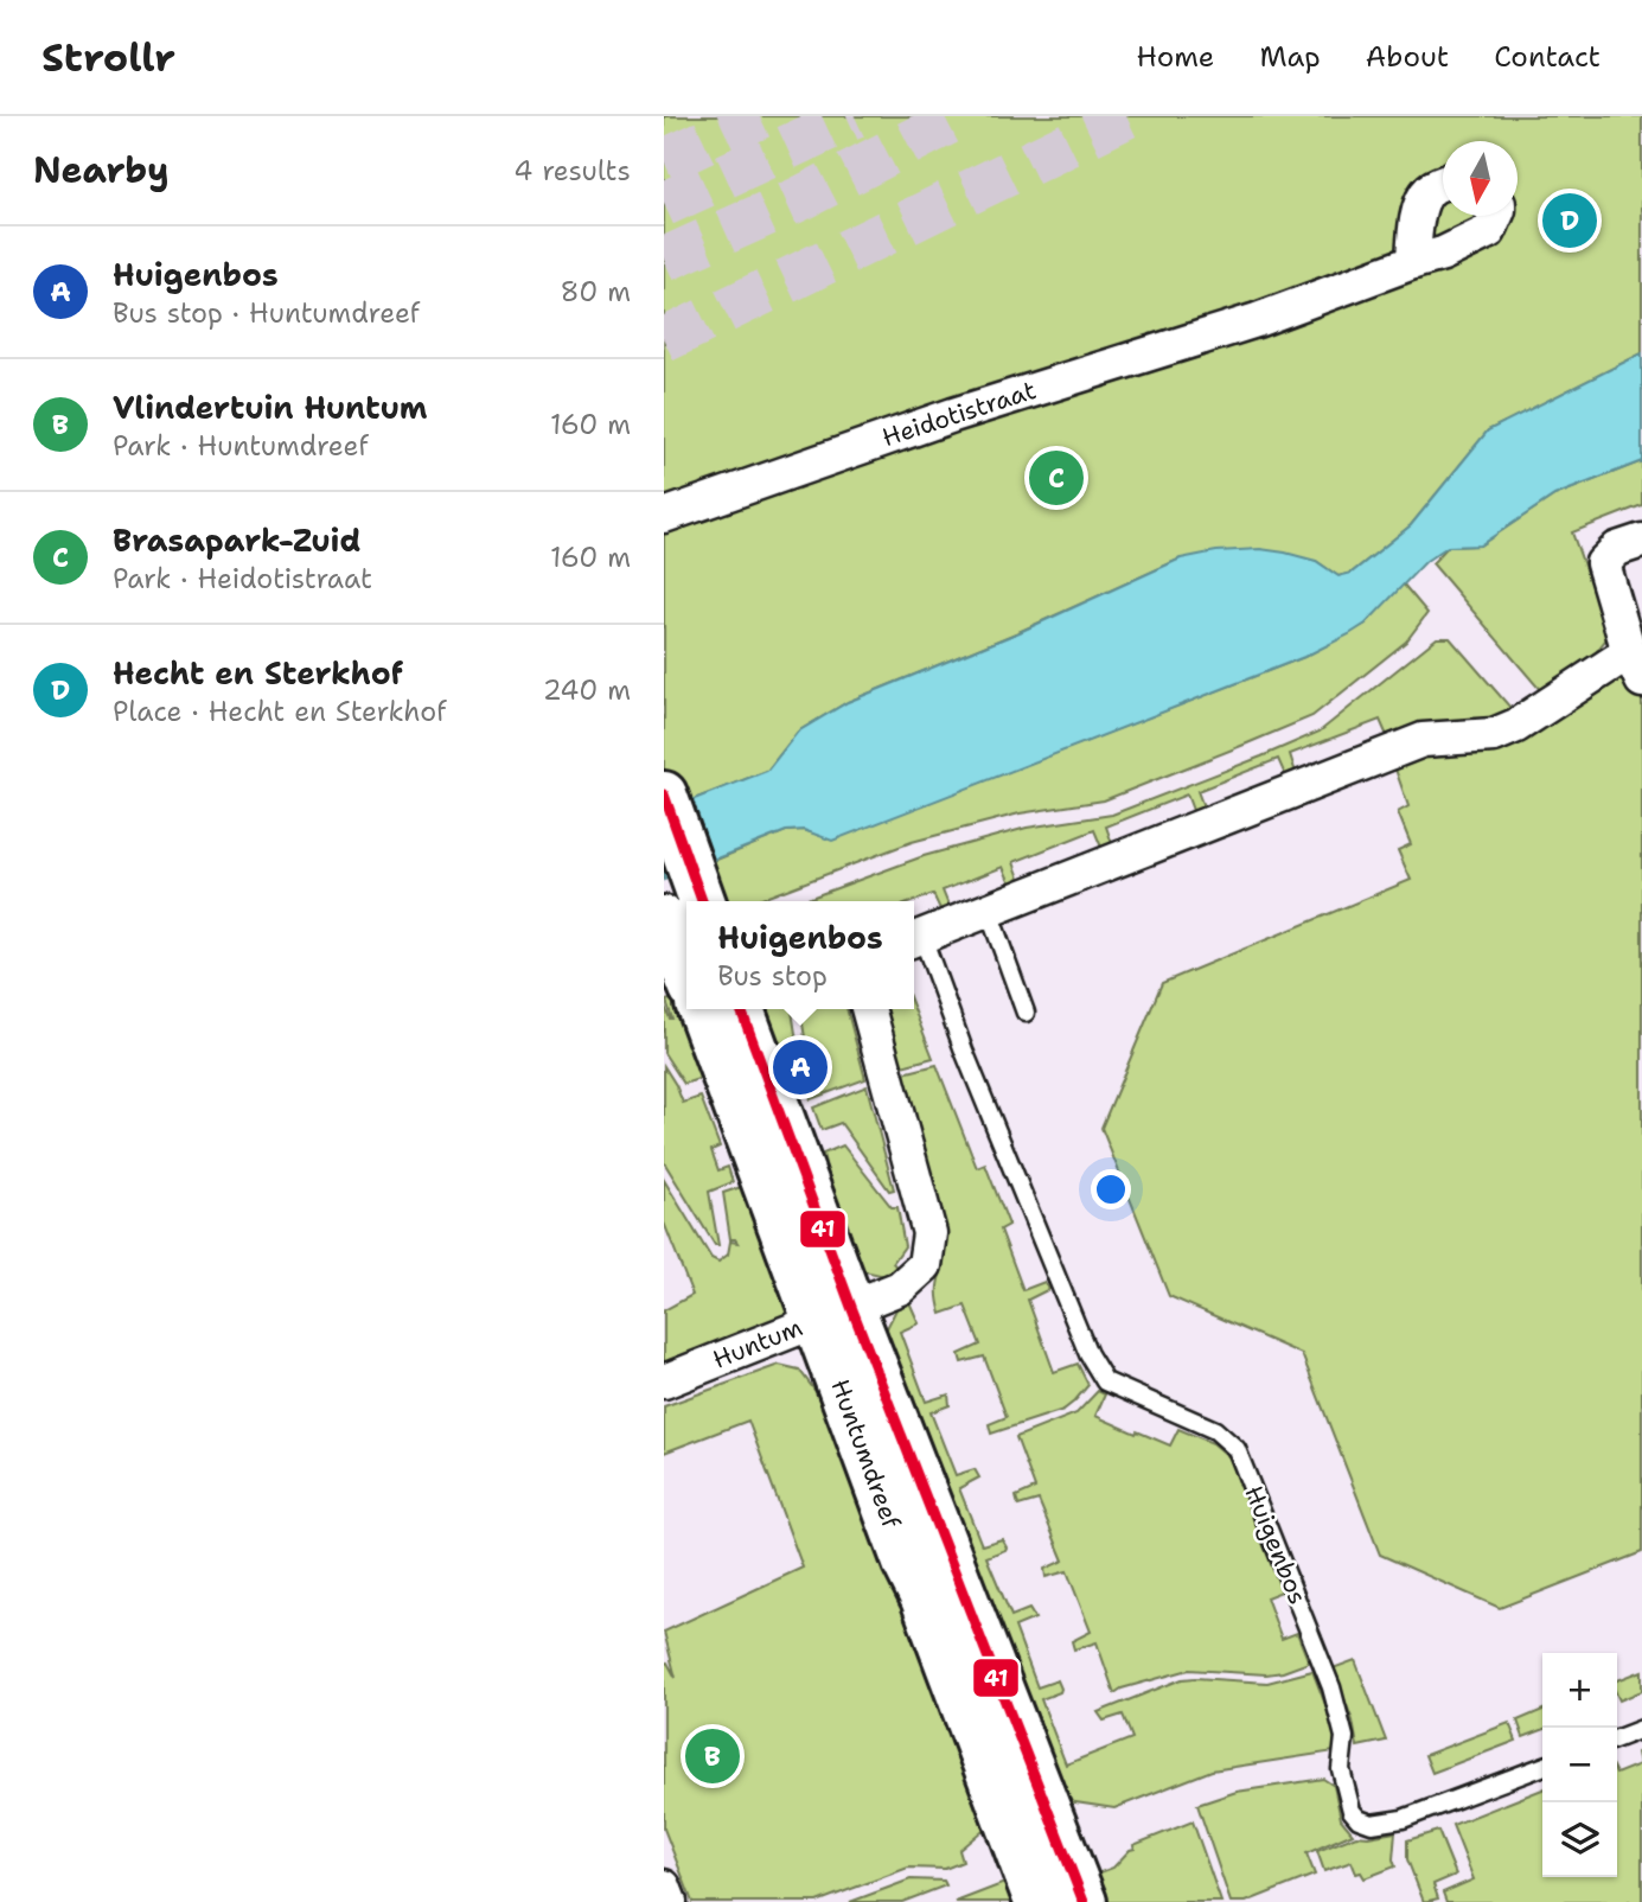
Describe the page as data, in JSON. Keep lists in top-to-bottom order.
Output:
{
  "streets": {
    "street": [
      "Heidotistraat",
      "Huntum",
      "Huntumdreef",
      "Huigenbos"
    ]
  },
  "crossings": [
    ["Huntum", "Huntumdreef"]
  ],
  "lines": ["transit line 41"],
  "north": "bottom",
  "page": {
    "header": "Strollr",
    "nav": [
      "Home",
      "Map",
      "About",
      "Contact"
    ],
    "heading": ["Nearby", "4 results"],
    "pins": [
      "D",
      "C",
      "A",
      "B"
    ],
    "list": [
      {
        "mark": "A",
        "name": "Huigenbos",
        "note": "Bus stop · Huntumdreef",
        "value": "80 m"
      },
      {
        "mark": "B",
        "name": "Vlindertuin Huntum",
        "note": "Park · Huntumdreef",
        "value": "160 m"
      },
      {
        "mark": "C",
        "name": "Brasapark-Zuid",
        "note": "Park · Heidotistraat",
        "value": "160 m"
      },
      {
        "mark": "D",
        "name": "Hecht en Sterkhof",
        "note": "Place · Hecht en Sterkhof",
        "value": "240 m"
      }
    ],
    "popup": ["Huigenbos", "Bus stop"],
    "map_buttons": ["+", "−"]
  }
}
